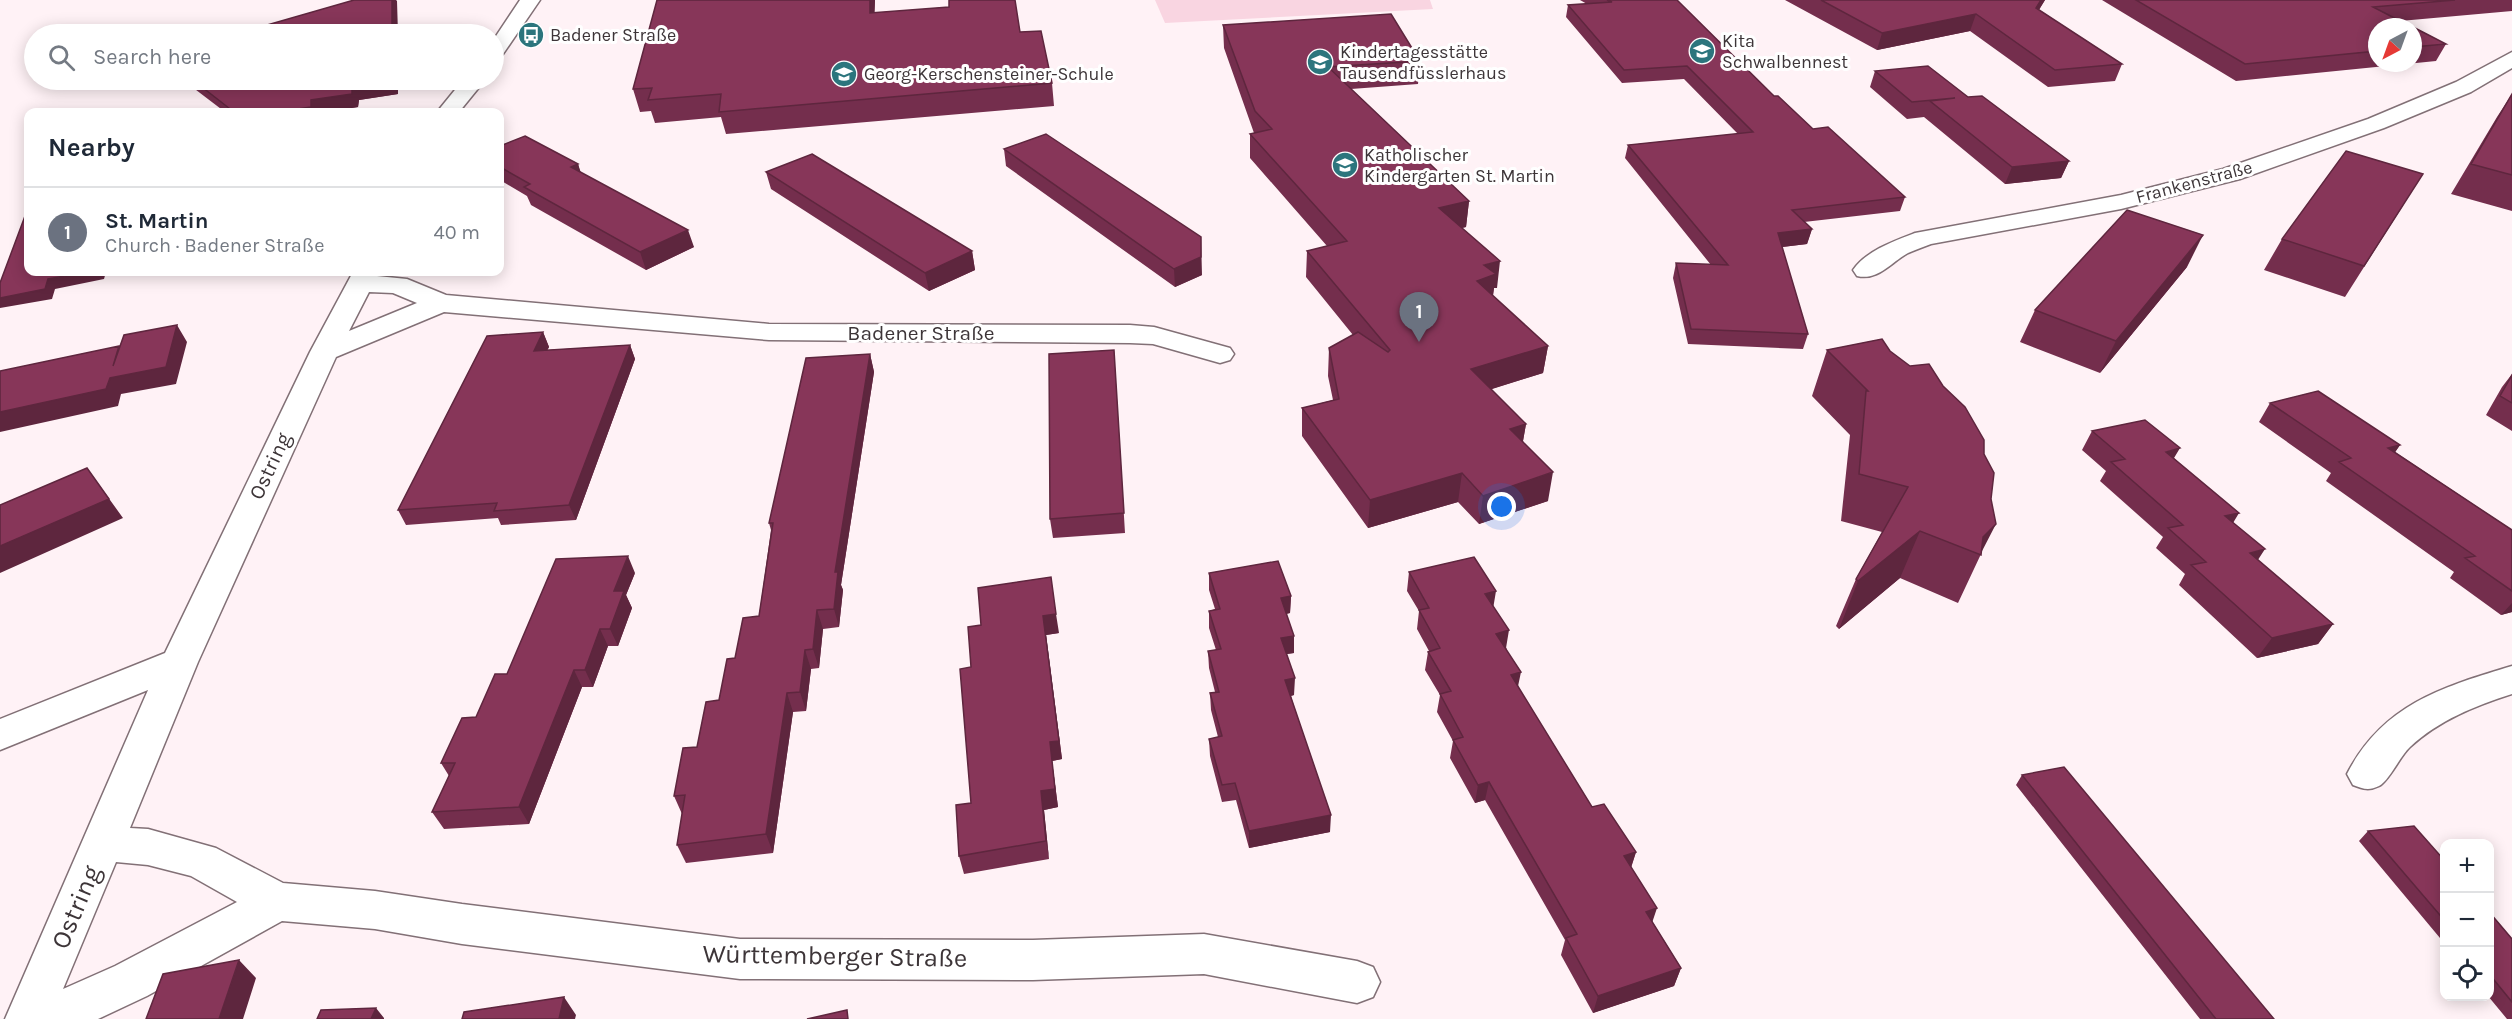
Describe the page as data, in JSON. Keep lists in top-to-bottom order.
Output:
{
  "streets": {
    "street": [
      "Frankenstraße",
      "Badener Straße",
      "Ostring",
      "Württemberger Straße"
    ]
  },
  "crossings": [
    ["Badener Straße", "Ostring"],
    ["Ostring", "Württemberger Straße"]
  ],
  "places": {
    "bus stop": ["Badener Straße"],
    "school or university": [
      "Kita Schwalbennest",
      "Kindertagesstätte Tausendfüsslerhaus",
      "Georg-Kerschensteiner-Schule",
      "Katholischer Kindergarten St. Martin"
    ]
  },
  "north": "bottom left",
  "page": {
    "search": "Search here",
    "heading": "Nearby",
    "list": [
      {
        "mark": "1",
        "name": "St. Martin",
        "note": "Church · Badener Straße",
        "value": "40 m"
      }
    ],
    "pins": "1",
    "map_buttons": ["+", "−"]
  }
}
